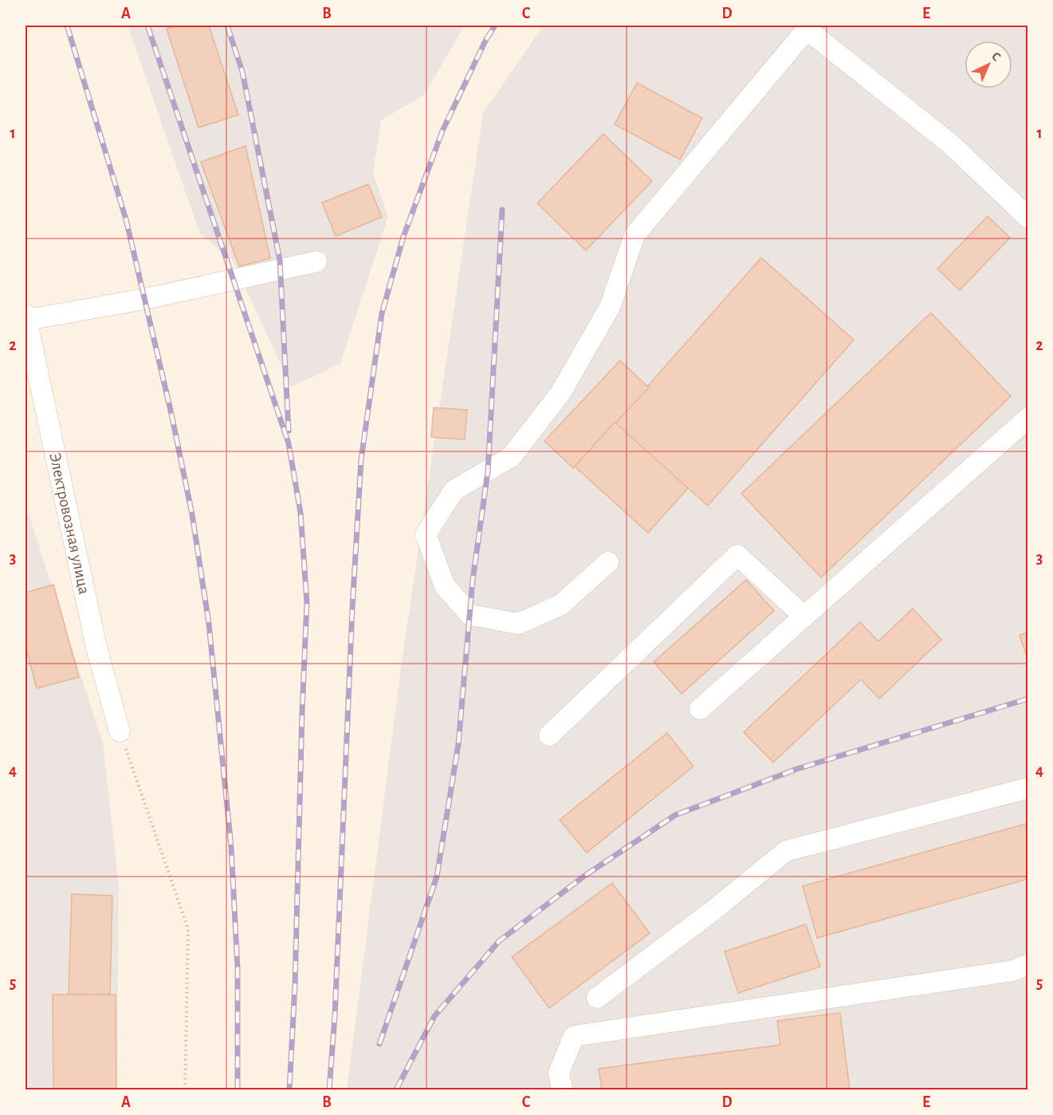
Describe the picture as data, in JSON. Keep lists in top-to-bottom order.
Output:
{
  "streets": {
    "street": ["Электровозная улица"]
  },
  "north": "top right",
  "grid": {
    "columns": [
      "A",
      "B",
      "C",
      "D",
      "E"
    ],
    "rows": [
      "1",
      "2",
      "3",
      "4",
      "5"
    ]
  }
}
